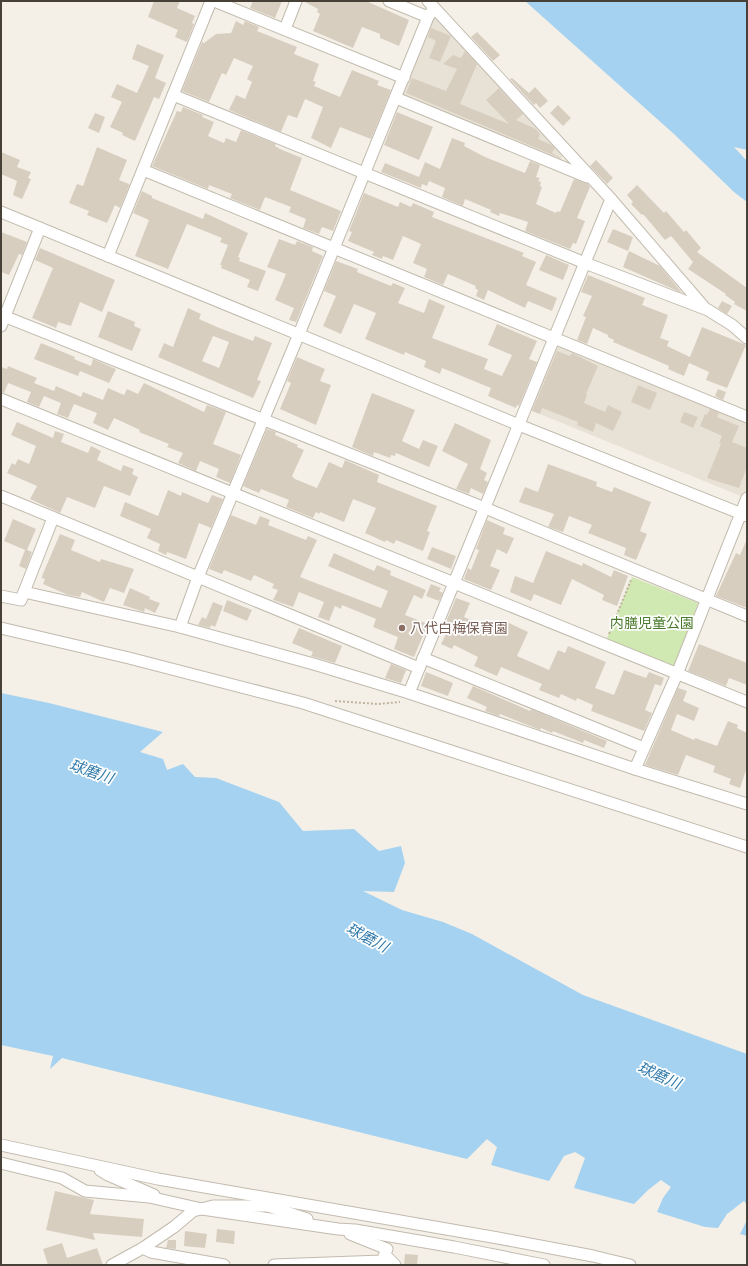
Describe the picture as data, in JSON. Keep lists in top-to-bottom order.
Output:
{
  "water": ["球磨川"],
  "parks": ["内膳児童公園"],
  "places": ["八代白梅保育園"]
}
